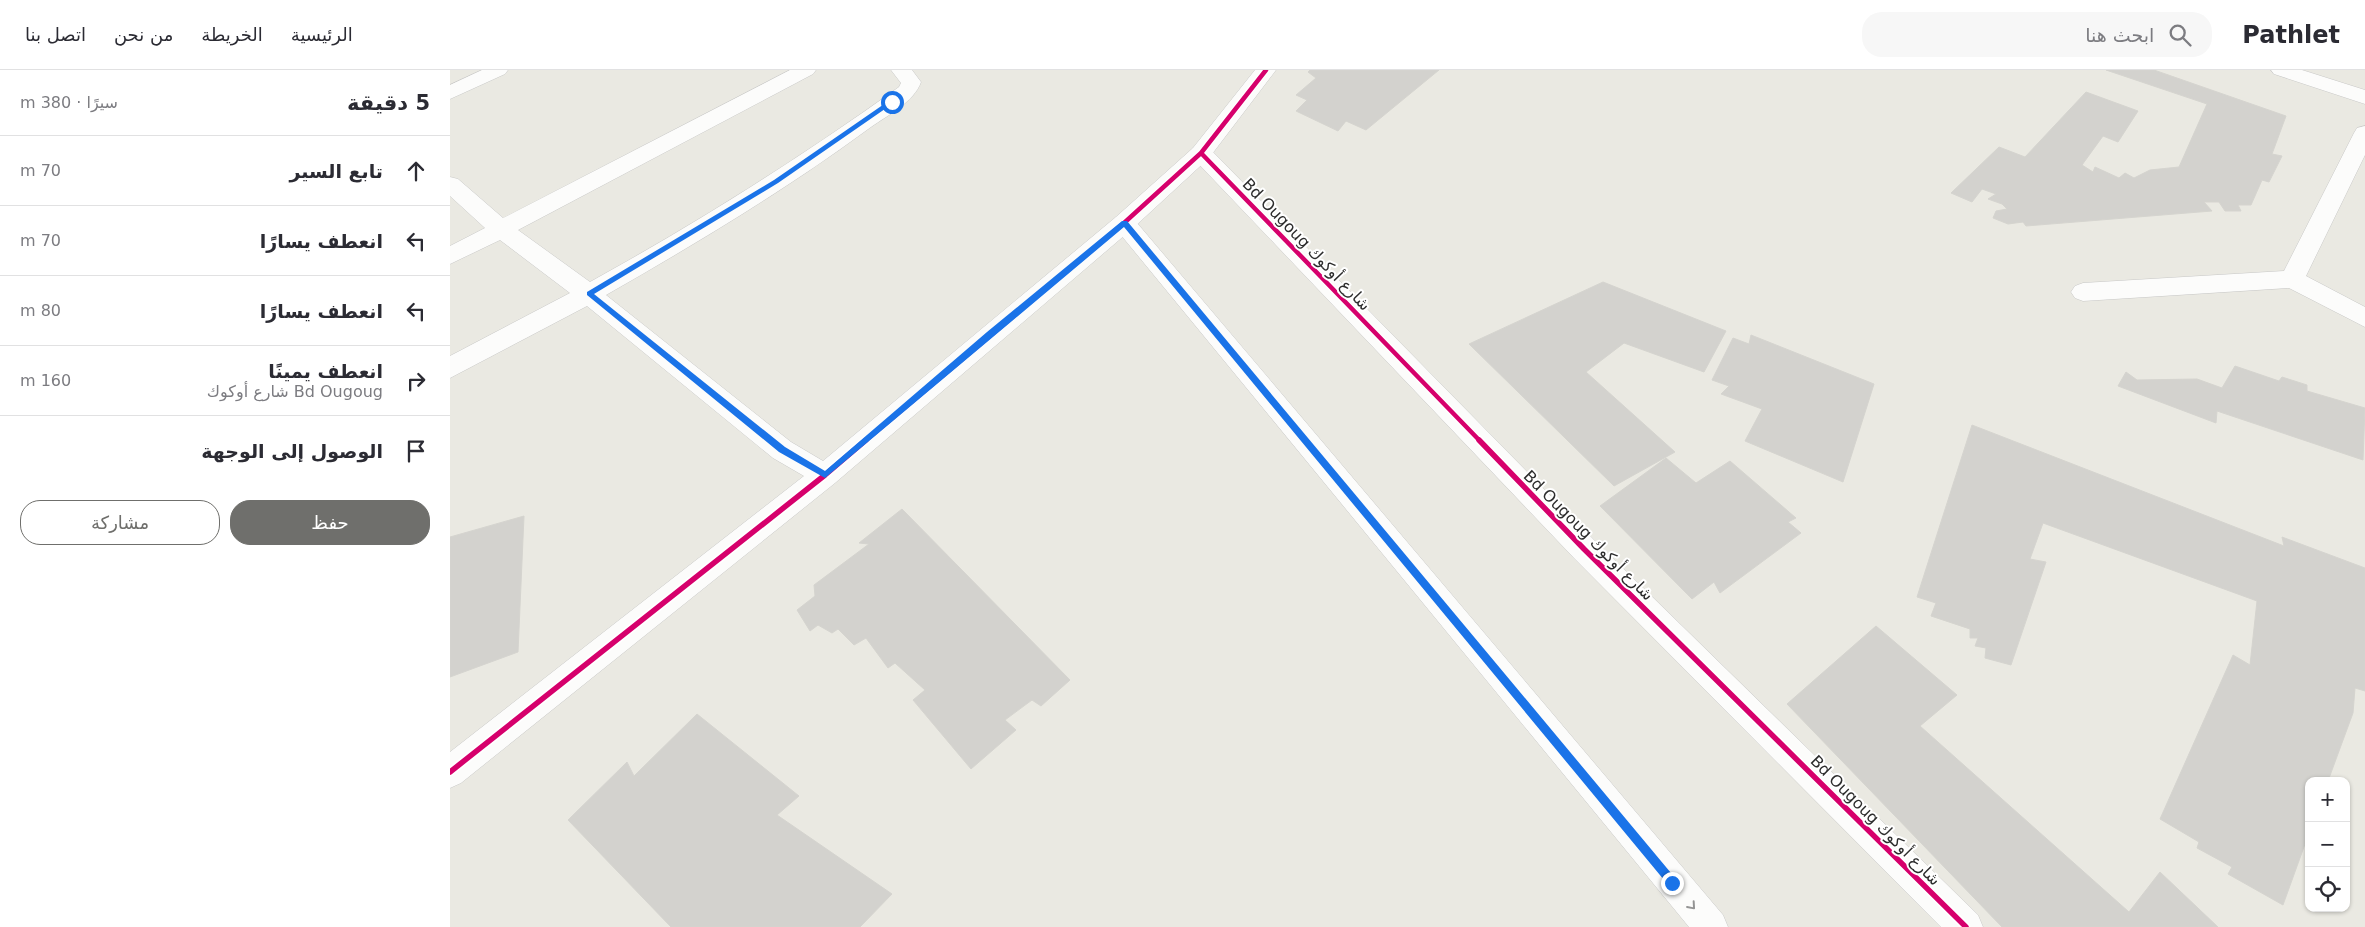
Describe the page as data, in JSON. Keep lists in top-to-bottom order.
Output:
{
  "streets": {
    "street": ["Bd Ougoug شارع أوكوك"]
  },
  "page": {
    "header": "Pathlet",
    "search": "ابحث هنا",
    "nav": [
      "الرئيسية",
      "الخريطة",
      "من نحن",
      "اتصل بنا"
    ],
    "heading": ["5 دقيقة", "سيرًا · 380 m"],
    "list": [
      ["تابع السير", "70 m"],
      ["انعطف يسارًا", "70 m"],
      ["انعطف يسارًا", "80 m"],
      ["انعطف يمينًا", "Bd Ougoug شارع أوكوك", "160 m"],
      "الوصول إلى الوجهة"
    ],
    "buttons": ["حفظ", "مشاركة"],
    "map_buttons": ["+", "−"]
  }
}
